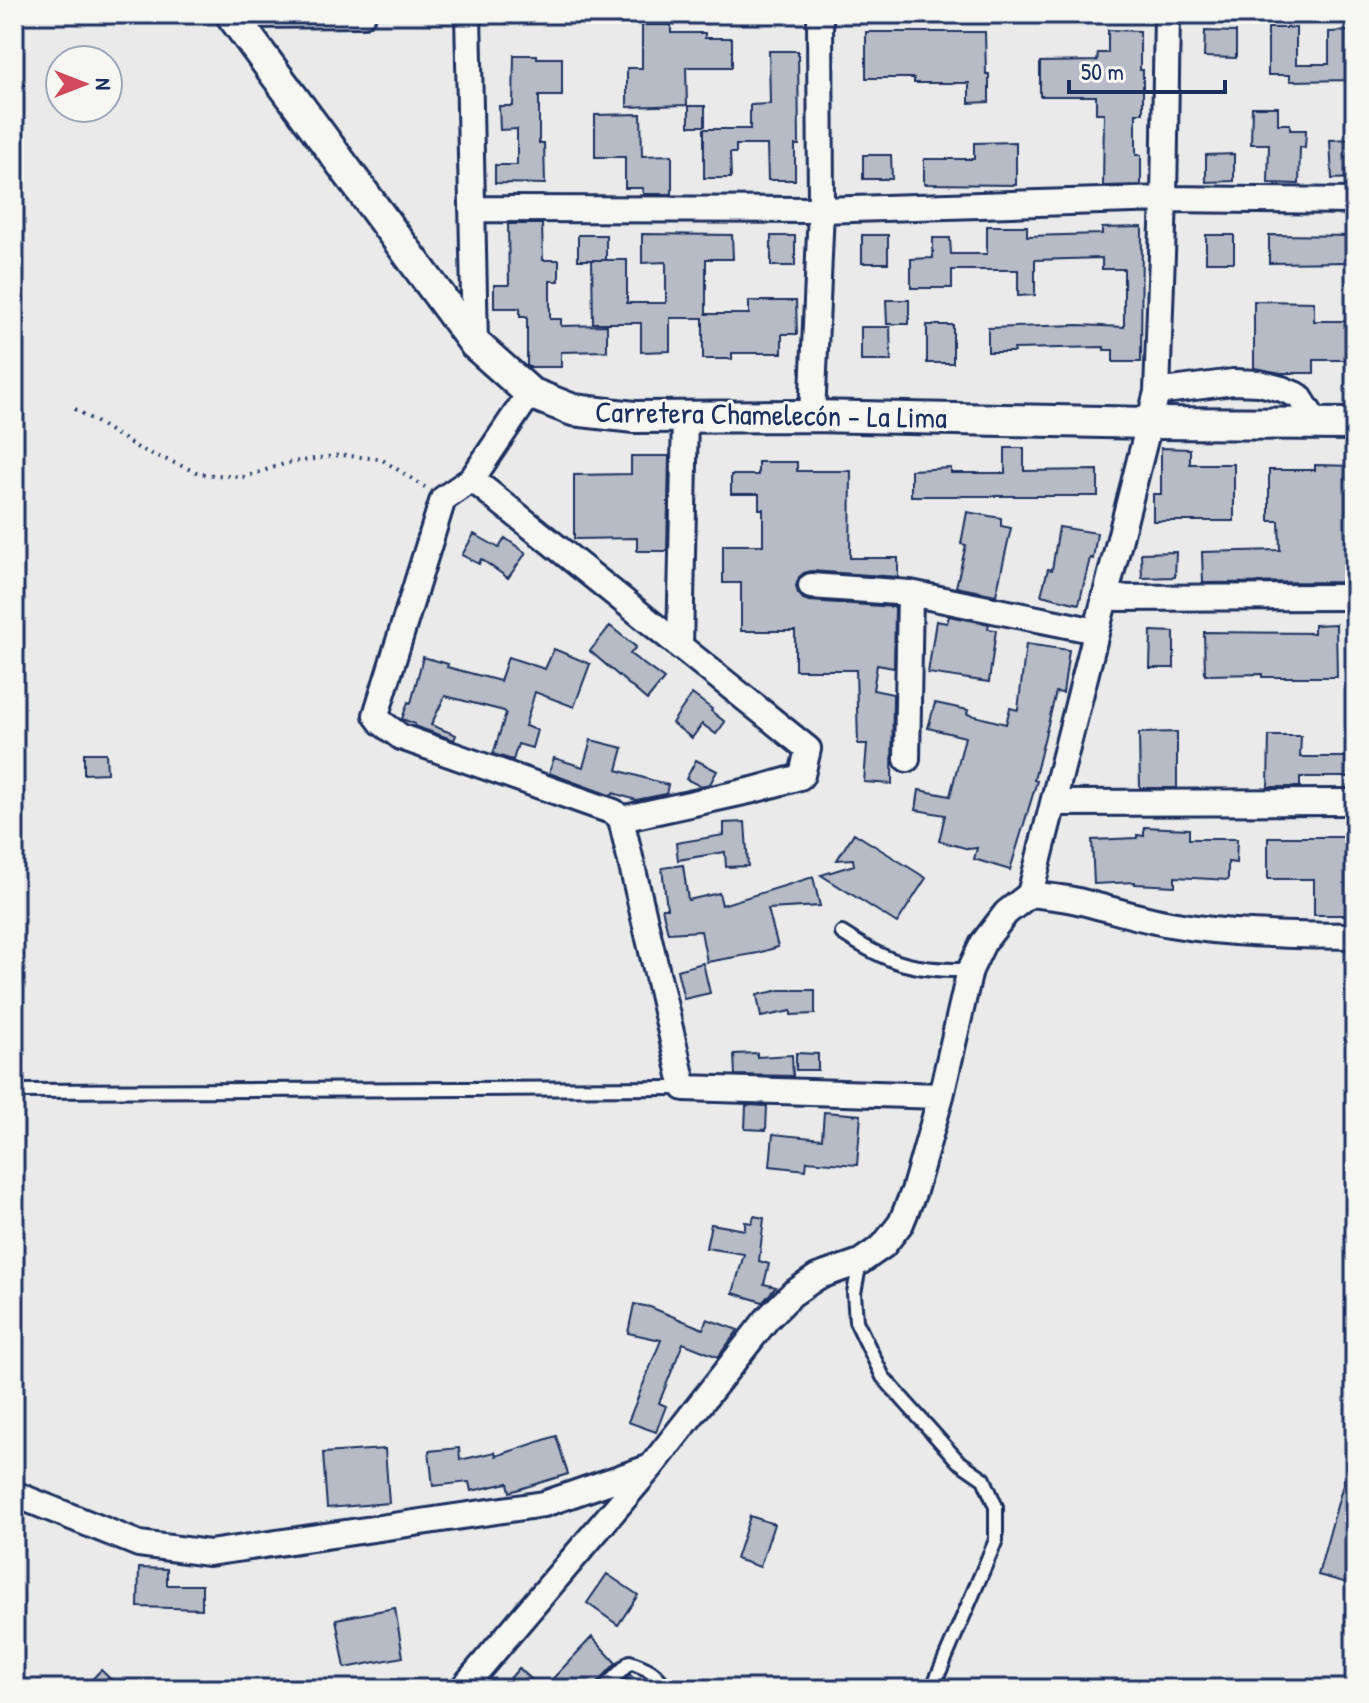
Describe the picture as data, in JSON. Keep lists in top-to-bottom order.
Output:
{
  "streets": {
    "street": ["Carretera Chamelecón - La Lima"]
  },
  "scale_bar": "50 m",
  "north": "right"
}
